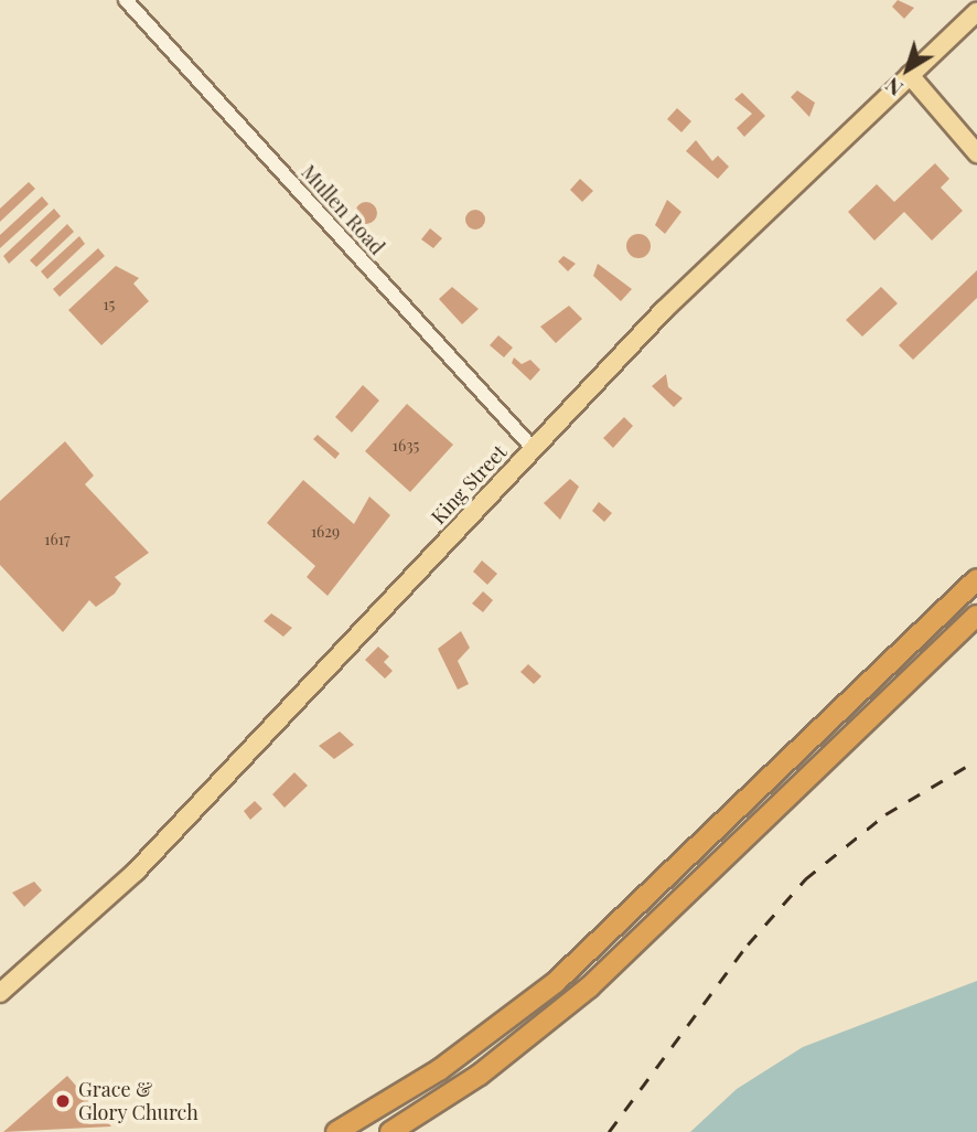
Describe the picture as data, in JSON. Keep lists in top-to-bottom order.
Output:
{
  "streets": {
    "main road": ["King Street"],
    "street": ["Mullen Road"]
  },
  "crossings": [
    ["Mullen Road", "King Street"]
  ],
  "places": ["Grace & Glory Church"],
  "house_numbers": [
    "15",
    "1635",
    "1629",
    "1617"
  ],
  "north": "bottom left"
}
